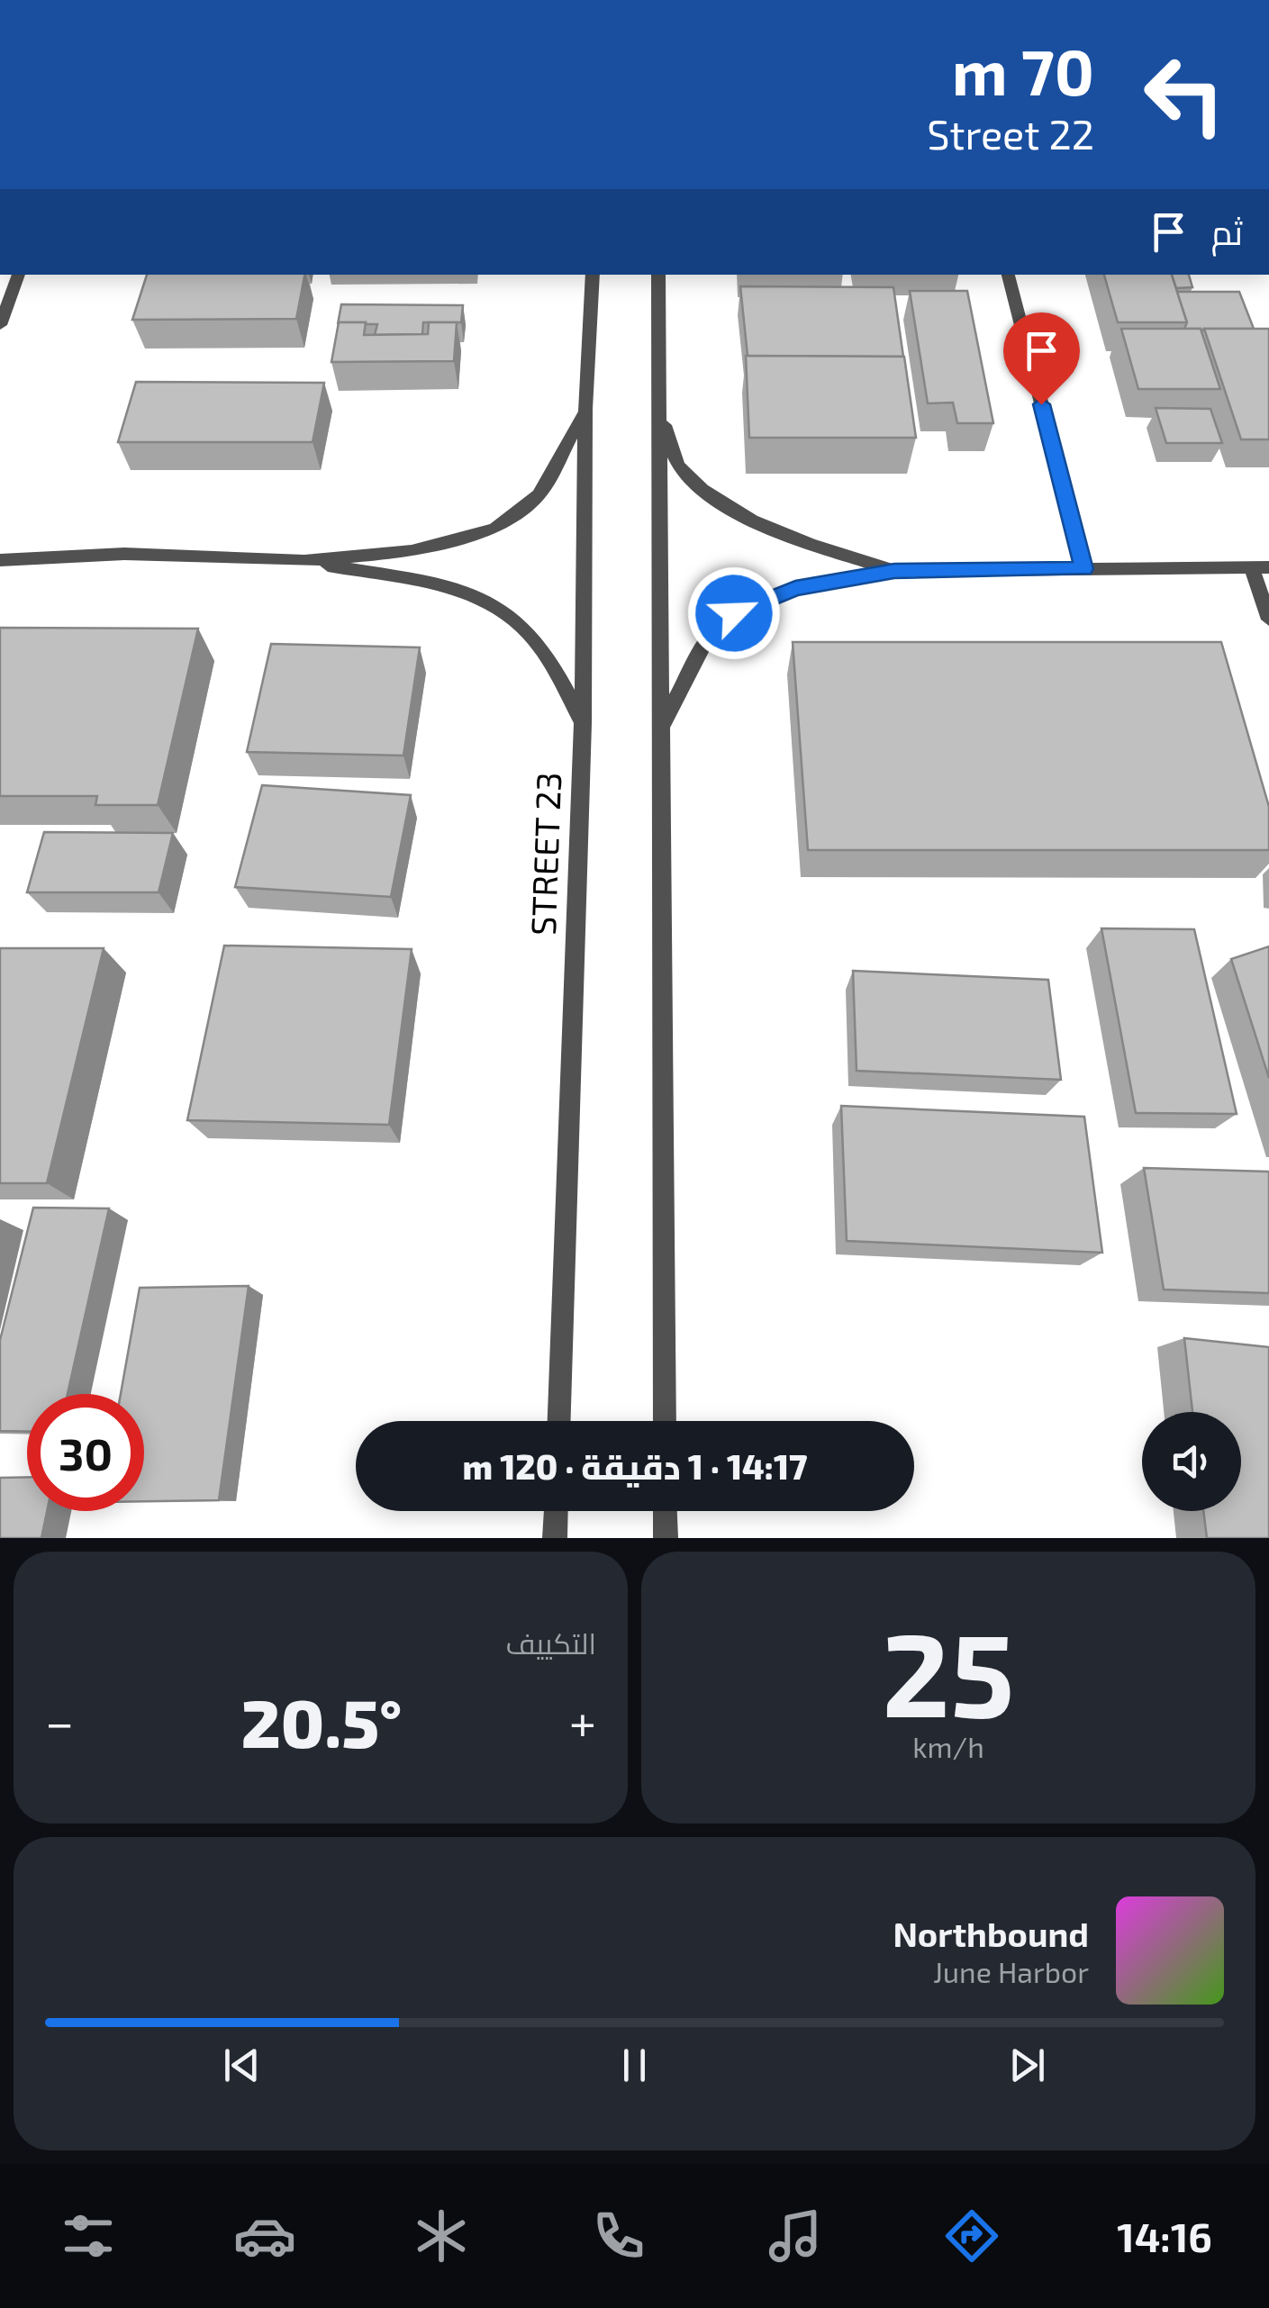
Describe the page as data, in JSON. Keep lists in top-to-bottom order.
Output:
{
  "streets": {
    "street": ["STREET 23"]
  },
  "page": {
    "turn": ["70 m", "Street 22"],
    "then": "ثم",
    "limit": "30",
    "trip": "14:17 · 1 دقيقة · 120 m",
    "tile": [
      ["25", "km/h"],
      "التكييف"
    ],
    "heat": ["−", "20.5°", "+"],
    "song": ["Northbound", "June Harbor"],
    "tabs": "14:16"
  }
}
